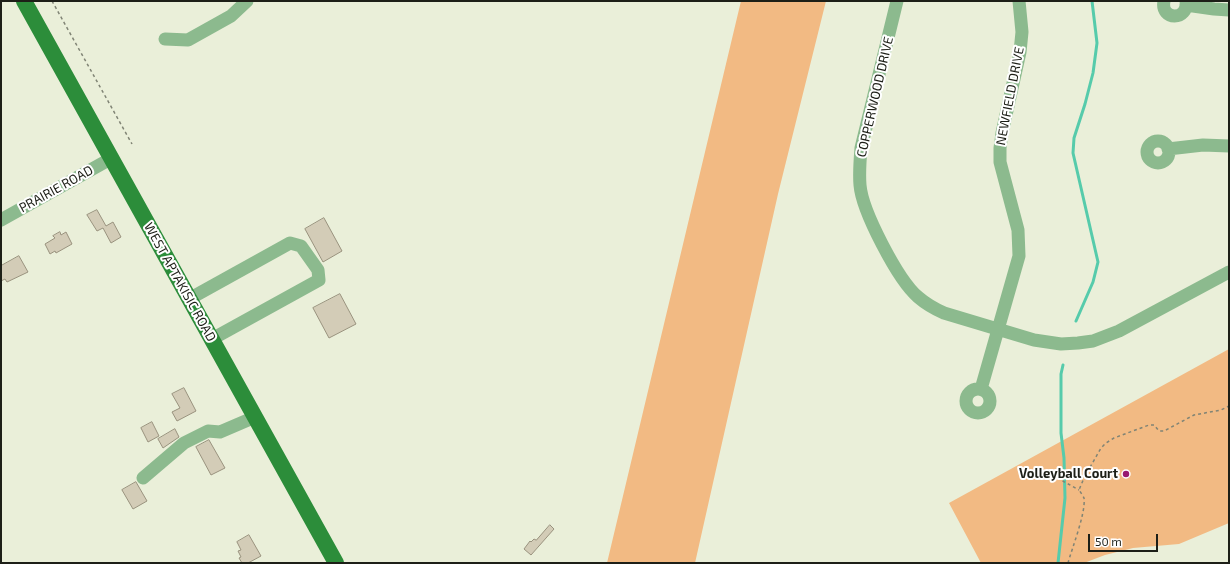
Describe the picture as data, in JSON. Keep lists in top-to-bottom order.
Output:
{
  "streets": {
    "main road": ["WEST APTAKISIC ROAD"],
    "street": ["NEWFIELD DRIVE", "COPPERWOOD DRIVE", "PRAIRIE ROAD"]
  },
  "crossings": [
    ["NEWFIELD DRIVE", "COPPERWOOD DRIVE"],
    ["PRAIRIE ROAD", "WEST APTAKISIC ROAD"]
  ],
  "places": ["Volleyball Court"],
  "scale_bar": "50 m"
}
